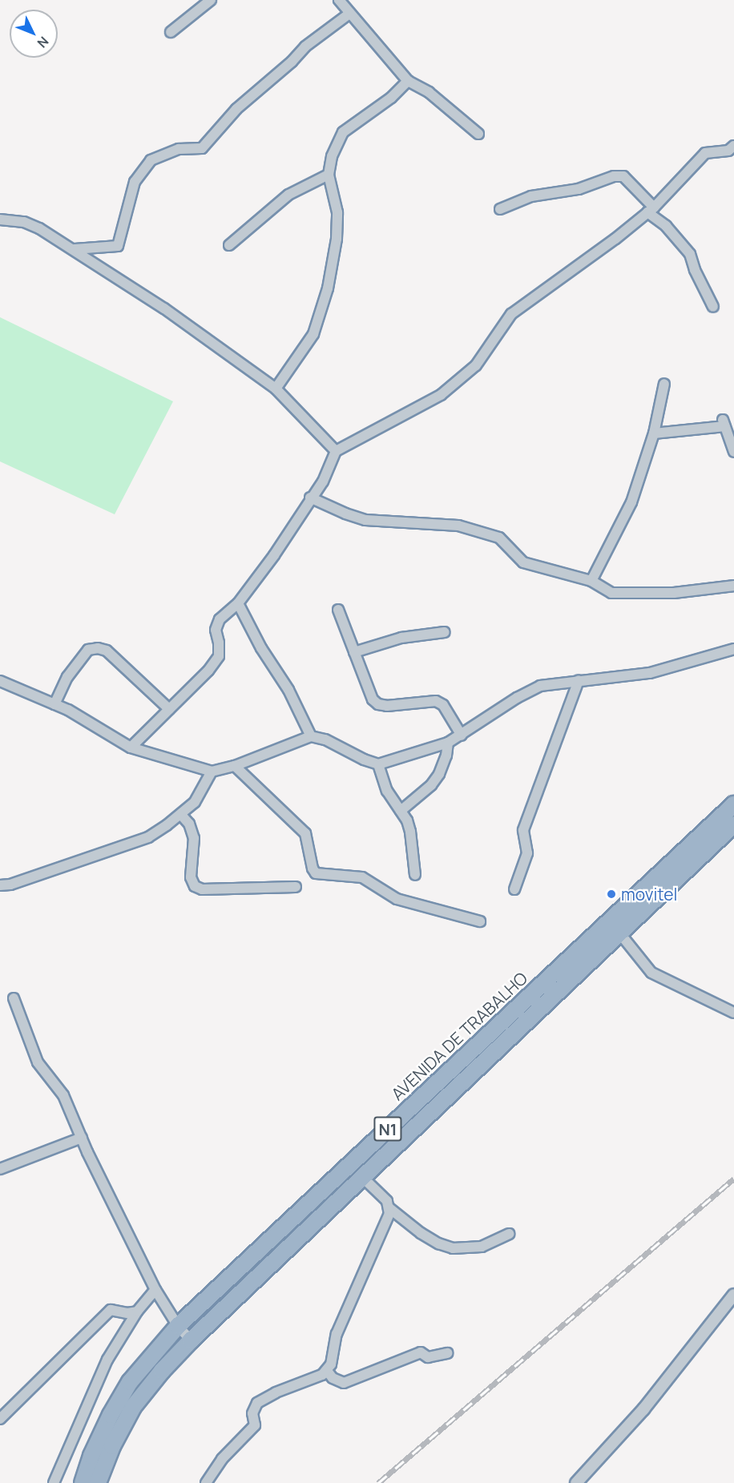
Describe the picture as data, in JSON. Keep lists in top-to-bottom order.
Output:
{
  "streets": {
    "highway": ["AVENIDA DE TRABALHO", "N1"]
  },
  "places": ["movitel"],
  "north": "bottom right"
}
